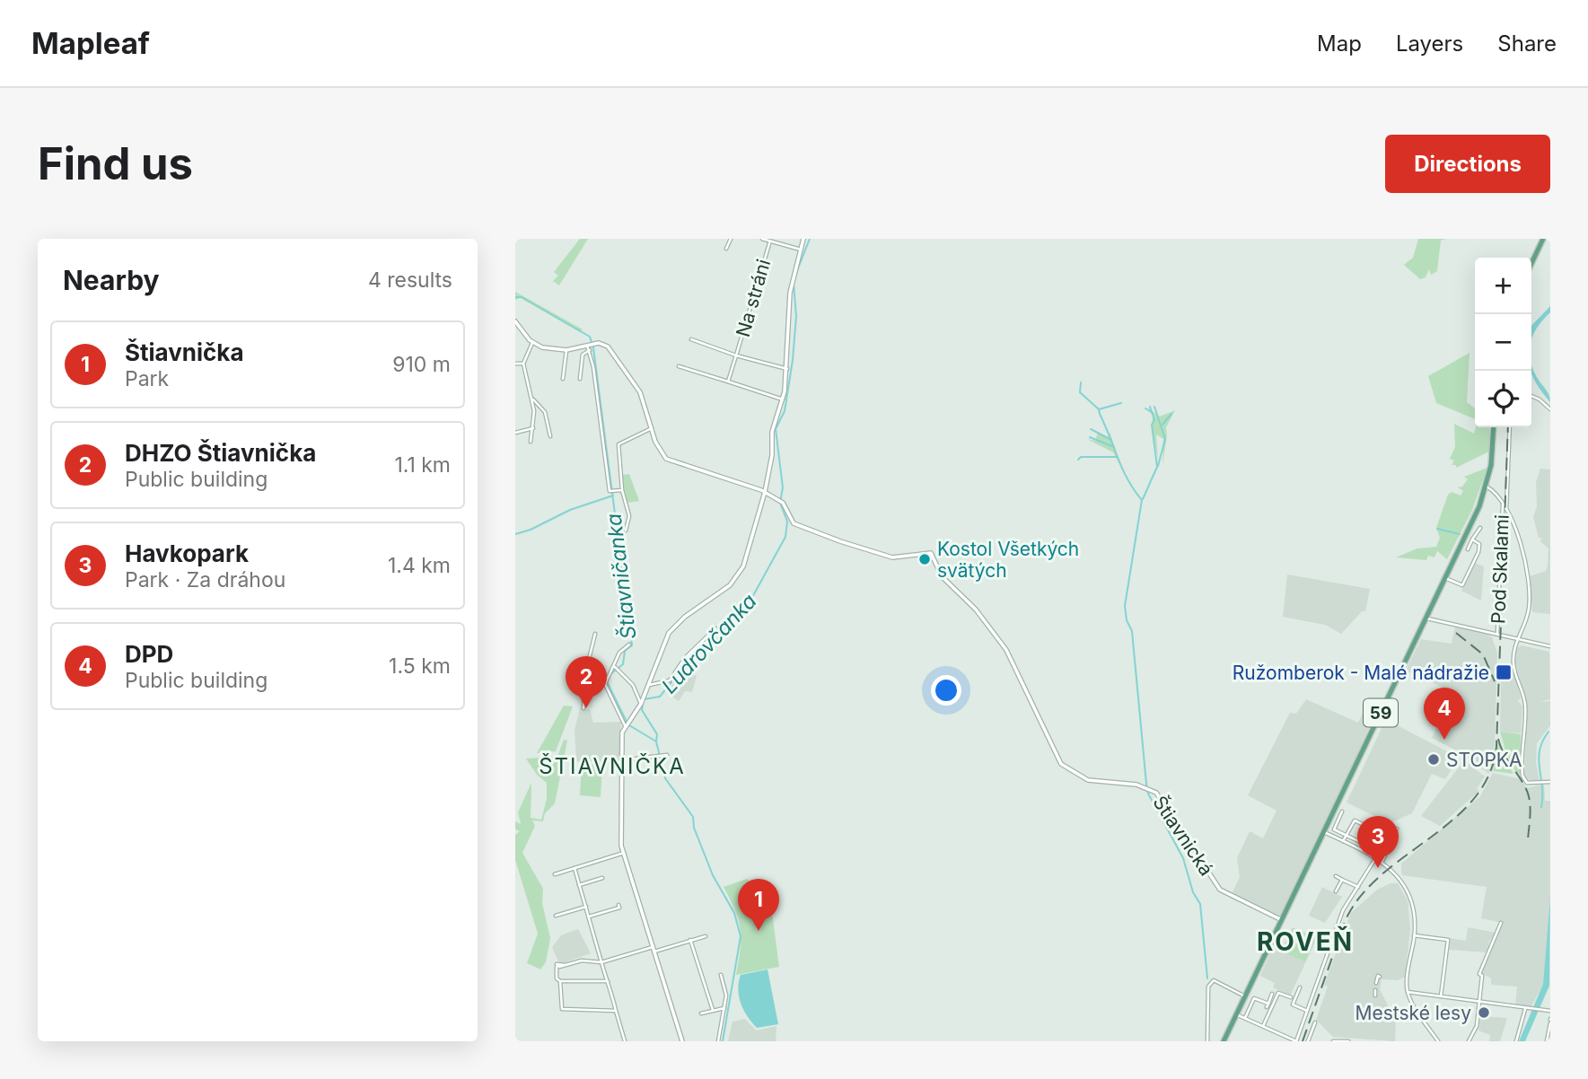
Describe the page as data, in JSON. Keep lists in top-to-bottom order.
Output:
{
  "streets": {
    "main road": ["59"],
    "street": ["Na stráni", "Pod Skalami", "Štiavnická"]
  },
  "crossings": [
    ["59", "Štiavnická"]
  ],
  "districts": ["ŠTIAVNIČKA", "ROVEŇ"],
  "water": ["Štiavničanka", "Ludrovčanka"],
  "places": {
    "other": ["Kostol Všetkých svätých", "STOPKA", "Mestské lesy"],
    "transit": ["Ružomberok - Malé nádražie"]
  },
  "page": {
    "header": "Mapleaf",
    "nav": ["Map", "Layers", "Share"],
    "buttons": "Directions",
    "title": "Find us",
    "heading": ["Nearby", "4 results"],
    "map_buttons": ["+", "−"],
    "list": [
      {
        "mark": "1",
        "name": "Štiavnička",
        "note": "Park",
        "value": "910 m"
      },
      {
        "mark": "2",
        "name": "DHZO Štiavnička",
        "note": "Public building",
        "value": "1.1 km"
      },
      {
        "mark": "3",
        "name": "Havkopark",
        "note": "Park · Za dráhou",
        "value": "1.4 km"
      },
      {
        "mark": "4",
        "name": "DPD",
        "note": "Public building",
        "value": "1.5 km"
      }
    ],
    "pins": [
      "2",
      "4",
      "3",
      "1"
    ]
  }
}
